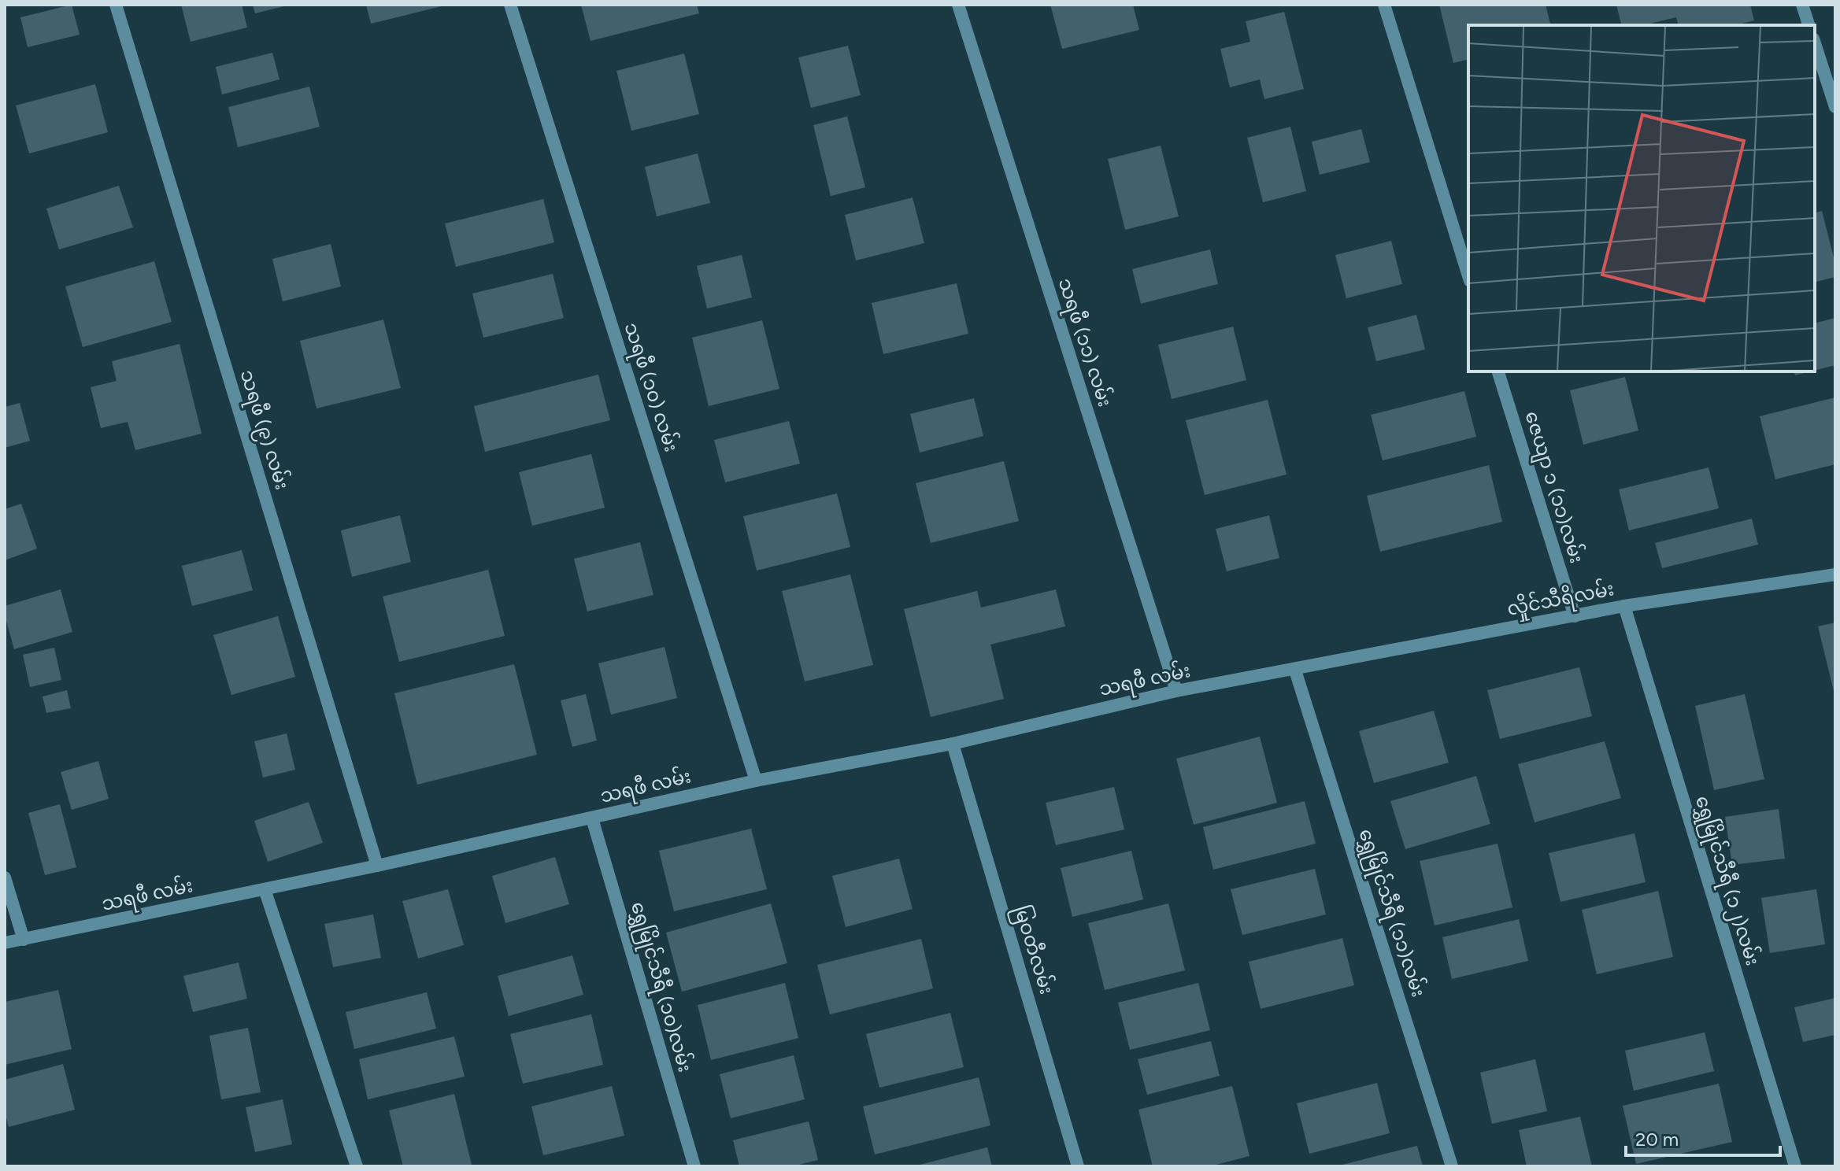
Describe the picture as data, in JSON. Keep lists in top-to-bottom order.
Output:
{
  "streets": {
    "street": [
      "သရဖီ (၁၁) လမ်း",
      "သရဖီ (၁၀) လမ်း",
      "သရဖီ (၉) လမ်း",
      "ဇေယျာ ၁ (၁၁)လမ်း",
      "လှိုင်သီရိလမ်း",
      "သရဖီ လမ်း",
      "ရွှေမြိုင်သီရီ (၁၂)လမ်း",
      "ရွှေမြိုင်သီရီ (၁၁)လမ်း",
      "မြဝတီလမ်း",
      "ရွှေမြိုင်သီရီ (၁၀)လမ်း"
    ]
  },
  "crossings": [
    ["သရဖီ (၁၁) လမ်း", "သရဖီ လမ်း"],
    ["သရဖီ (၁၀) လမ်း", "သရဖီ လမ်း"],
    ["သရဖီ (၉) လမ်း", "သရဖီ လမ်း"],
    ["ဇေယျာ ၁ (၁၁)လမ်း", "လှိုင်သီရိလမ်း"],
    ["လှိုင်သီရိလမ်း", "သရဖီ လမ်း"],
    ["လှိုင်သီရိလမ်း", "ရွှေမြိုင်သီရီ (၁၂)လမ်း"],
    ["လှိုင်သီရိလမ်း", "ရွှေမြိုင်သီရီ (၁၁)လမ်း"],
    ["သရဖီ လမ်း", "ရွှေမြိုင်သီရီ (၁၁)လမ်း"],
    ["သရဖီ လမ်း", "မြဝတီလမ်း"],
    ["သရဖီ လမ်း", "ရွှေမြိုင်သီရီ (၁၀)လမ်း"]
  ],
  "scale_bar": "20 m"
}
